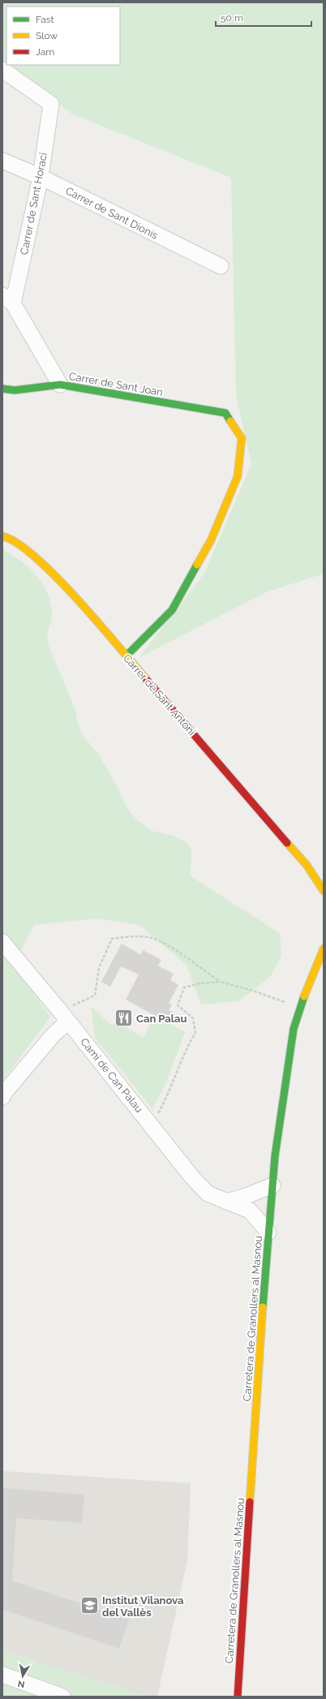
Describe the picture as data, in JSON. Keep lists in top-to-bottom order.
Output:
{
  "streets": {
    "street": [
      "Carrer de Sant Horaci",
      "Carrer de Sant Dionís",
      "Carrer de Sant Joan",
      "Carrer de Sant Antoni",
      "Camí de Can Palau",
      "Carretera de Granollers al Masnou"
    ]
  },
  "crossings": [
    ["Carrer de Sant Horaci", "Carrer de Sant Dionís"],
    ["Carrer de Sant Joan", "Carrer de Sant Antoni"],
    ["Camí de Can Palau", "Carretera de Granollers al Masnou"]
  ],
  "places": {
    "restaurant": ["Can Palau"],
    "school or university": ["Institut Vilanova del Vallès"]
  },
  "legend": ["Fast", "Slow", "Jam"],
  "scale_bar": "50 m",
  "north": "bottom"
}
